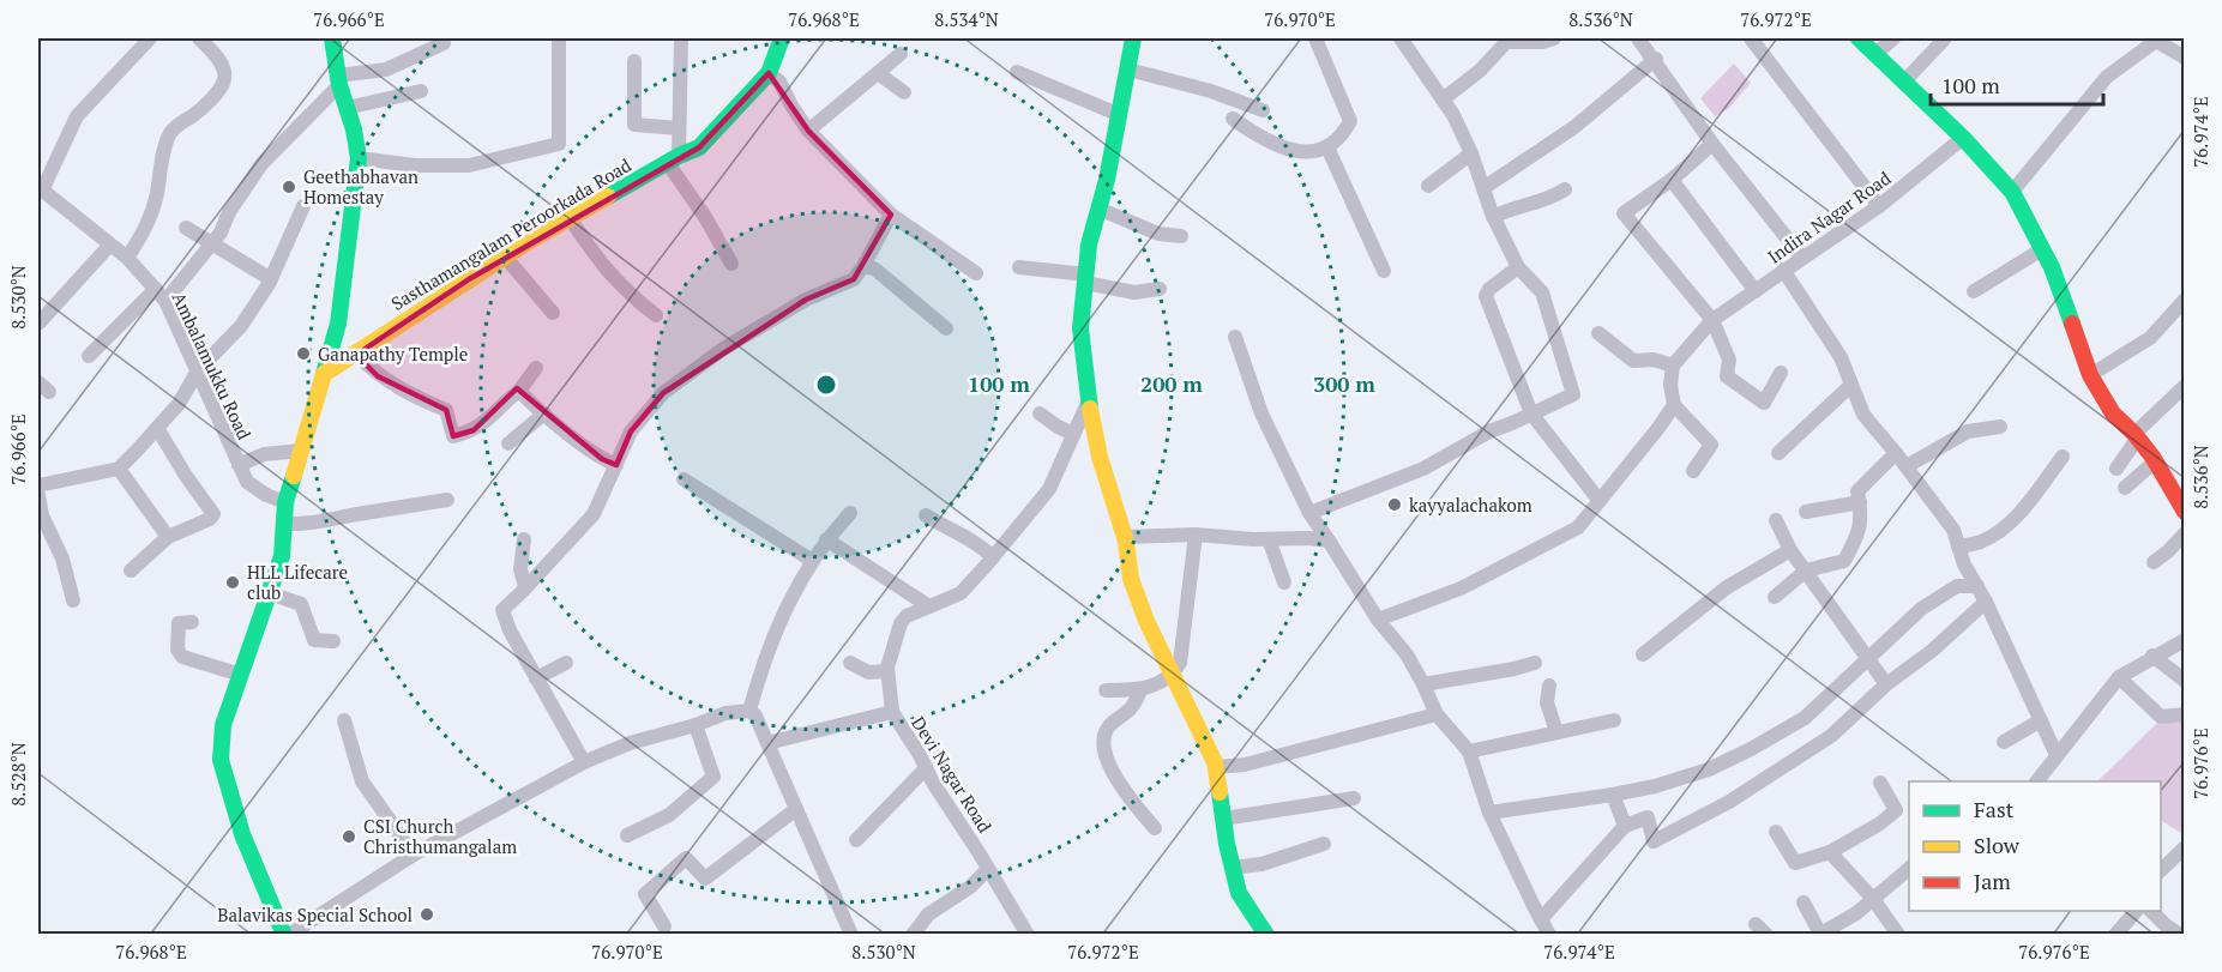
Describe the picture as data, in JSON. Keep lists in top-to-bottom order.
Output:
{
  "streets": {
    "street": [
      "Indira Nagar Road",
      "Sasthamangalam Peroorkada Road",
      "Ambalamukku Road",
      "Devi Nagar Road"
    ]
  },
  "places": [
    "Geethabhavan Homestay",
    "Ganapathy Temple",
    "kayyalachakom",
    "HLL Lifecare club",
    "CSI Church Christhumangalam",
    "Balavikas Special School"
  ],
  "legend": ["Fast", "Slow", "Jam"],
  "scale_bar": "100 m",
  "coordinates": [
    "76.966°E",
    "76.968°E",
    "8.534°N",
    "76.970°E",
    "8.536°N",
    "76.972°E",
    "76.974°E",
    "8.530°N",
    "76.976°E",
    "8.528°N"
  ],
  "rings": ["100 m", "200 m", "300 m"]
}
